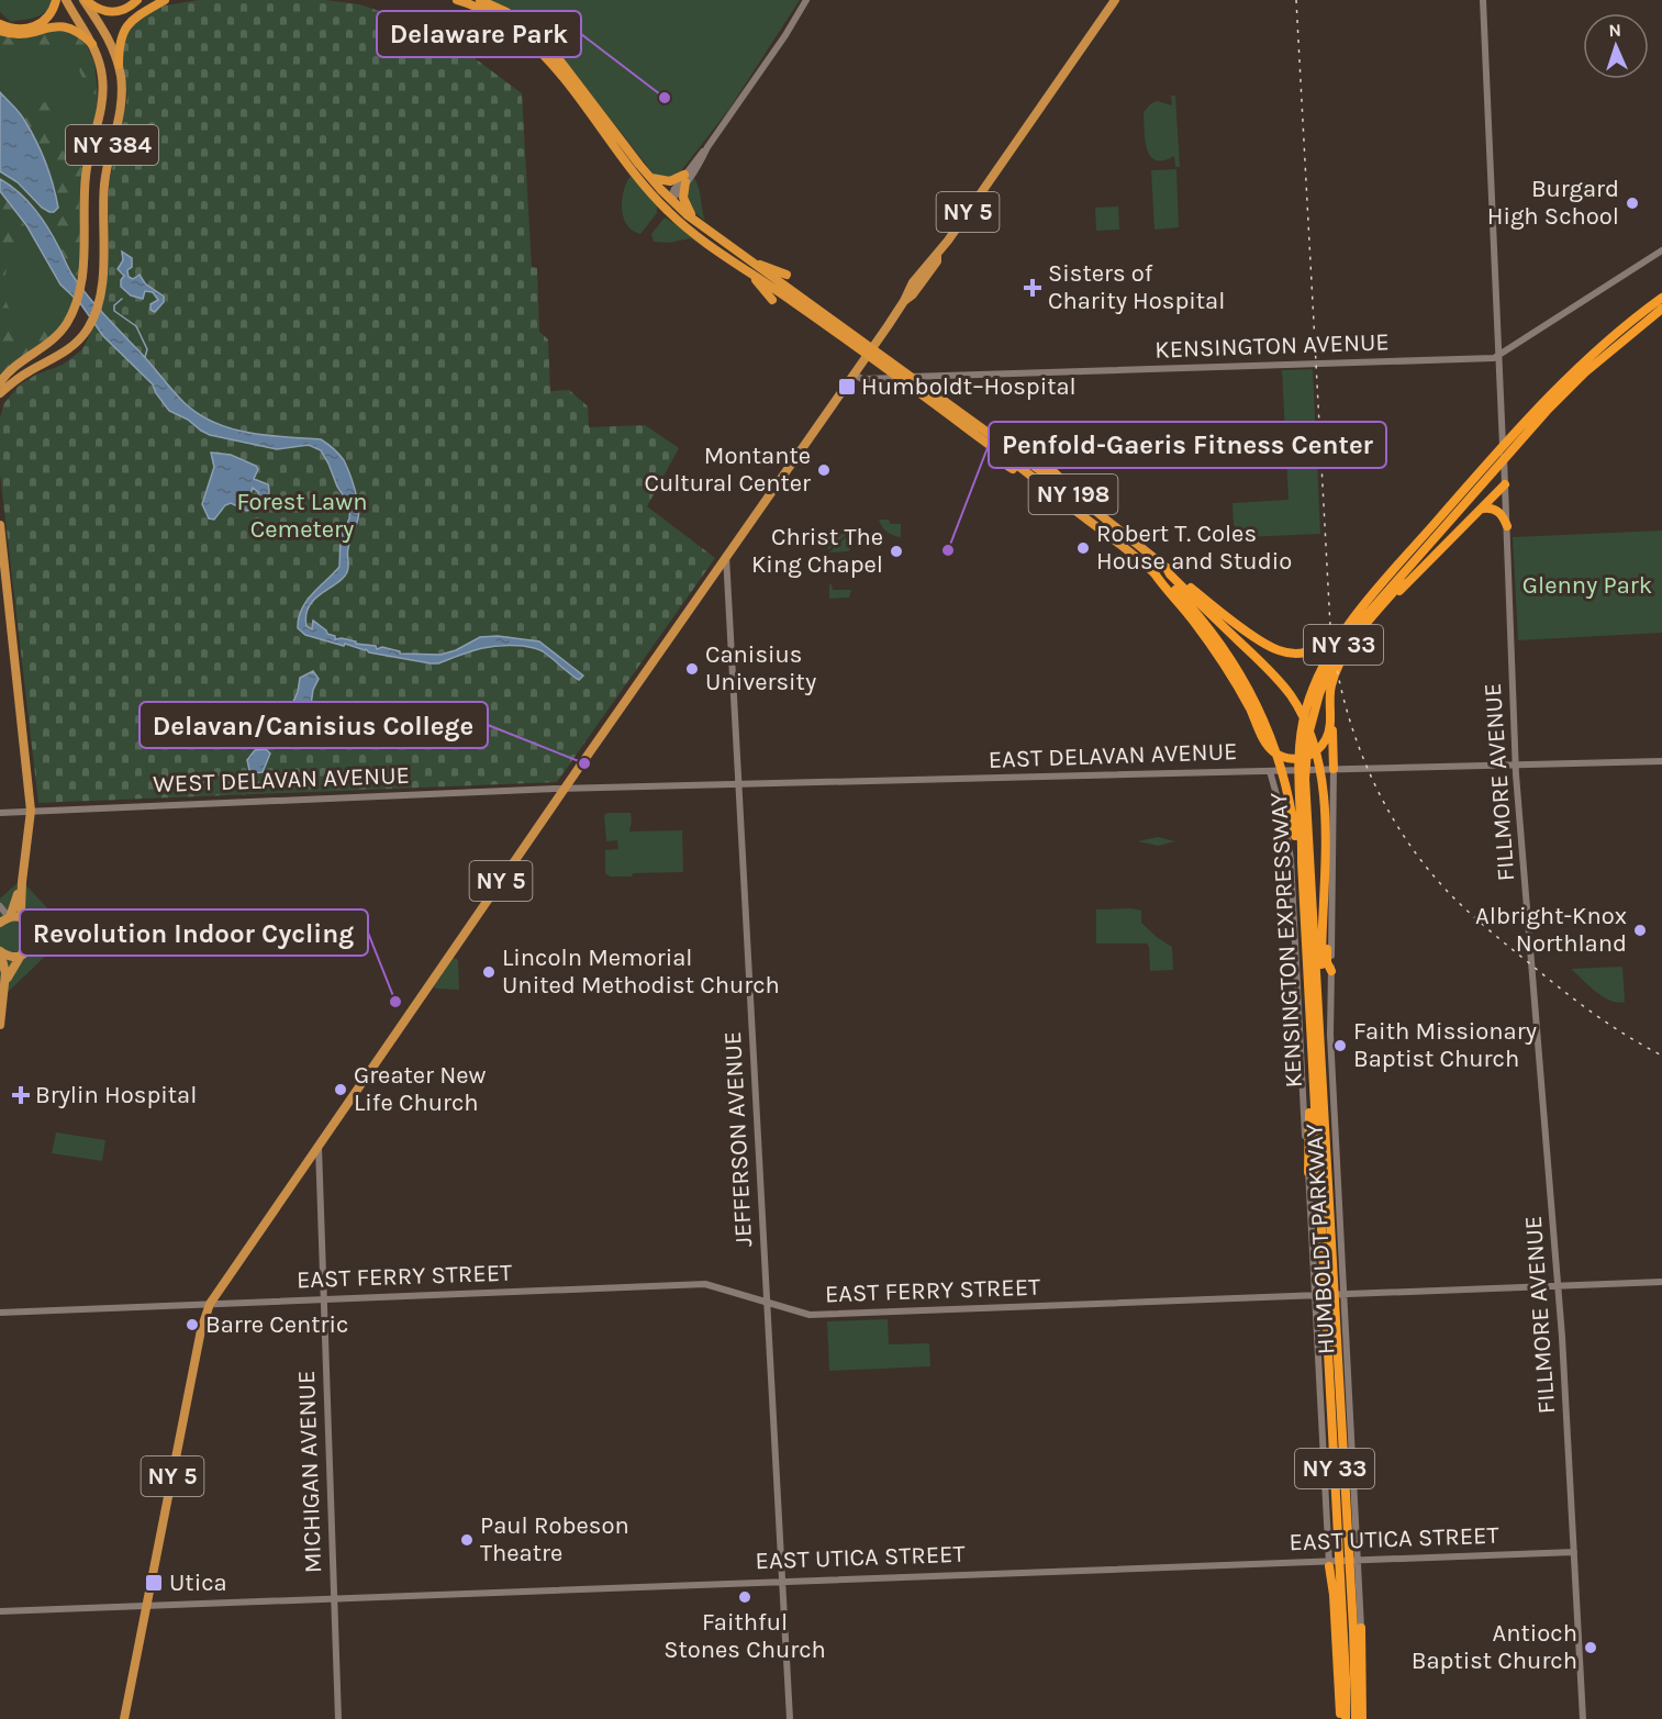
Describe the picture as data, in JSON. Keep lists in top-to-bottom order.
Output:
{
  "streets": {
    "highway": ["NY 198", "NY 33", "KENSINGTON EXPRESSWAY"],
    "main road": ["NY 384", "NY 5"],
    "street": [
      "KENSINGTON AVENUE",
      "EAST DELAVAN AVENUE",
      "WEST DELAVAN AVENUE",
      "FILLMORE AVENUE",
      "JEFFERSON AVENUE",
      "HUMBOLDT PARKWAY",
      "EAST FERRY STREET",
      "MICHIGAN AVENUE",
      "EAST UTICA STREET"
    ]
  },
  "crossings": [
    ["NY 5", "KENSINGTON AVENUE"],
    ["NY 5", "EAST DELAVAN AVENUE"],
    ["NY 5", "WEST DELAVAN AVENUE"],
    ["NY 5", "JEFFERSON AVENUE"],
    ["NY 5", "EAST FERRY STREET"],
    ["NY 5", "MICHIGAN AVENUE"],
    ["NY 5", "EAST UTICA STREET"],
    ["KENSINGTON AVENUE", "FILLMORE AVENUE"],
    ["EAST DELAVAN AVENUE", "WEST DELAVAN AVENUE"],
    ["EAST DELAVAN AVENUE", "FILLMORE AVENUE"],
    ["EAST DELAVAN AVENUE", "JEFFERSON AVENUE"],
    ["EAST DELAVAN AVENUE", "HUMBOLDT PARKWAY"],
    ["FILLMORE AVENUE", "EAST FERRY STREET"],
    ["FILLMORE AVENUE", "EAST UTICA STREET"],
    ["JEFFERSON AVENUE", "EAST FERRY STREET"],
    ["JEFFERSON AVENUE", "EAST UTICA STREET"],
    ["HUMBOLDT PARKWAY", "EAST FERRY STREET"],
    ["HUMBOLDT PARKWAY", "EAST UTICA STREET"],
    ["EAST FERRY STREET", "MICHIGAN AVENUE"],
    ["MICHIGAN AVENUE", "EAST UTICA STREET"]
  ],
  "parks": ["Forest Lawn Cemetery", "Glenny Park"],
  "places": {
    "other": [
      "Delaware Park",
      "Burgard High School",
      "Montante Cultural Center",
      "Robert T. Coles House and Studio",
      "Penfold-Gaeris Fitness Center",
      "Christ The King Chapel",
      "Canisius University",
      "Delavan/Canisius College",
      "Albright-Knox Northland",
      "Lincoln Memorial United Methodist Church",
      "Revolution Indoor Cycling",
      "Faith Missionary Baptist Church",
      "Greater New Life Church",
      "Barre Centric",
      "Paul Robeson Theatre",
      "Faithful Stones Church",
      "Antioch Baptist Church"
    ],
    "health": ["Sisters of Charity Hospital", "Brylin Hospital"],
    "transit": ["Humboldt–Hospital", "Utica"]
  },
  "north": "top"
}
